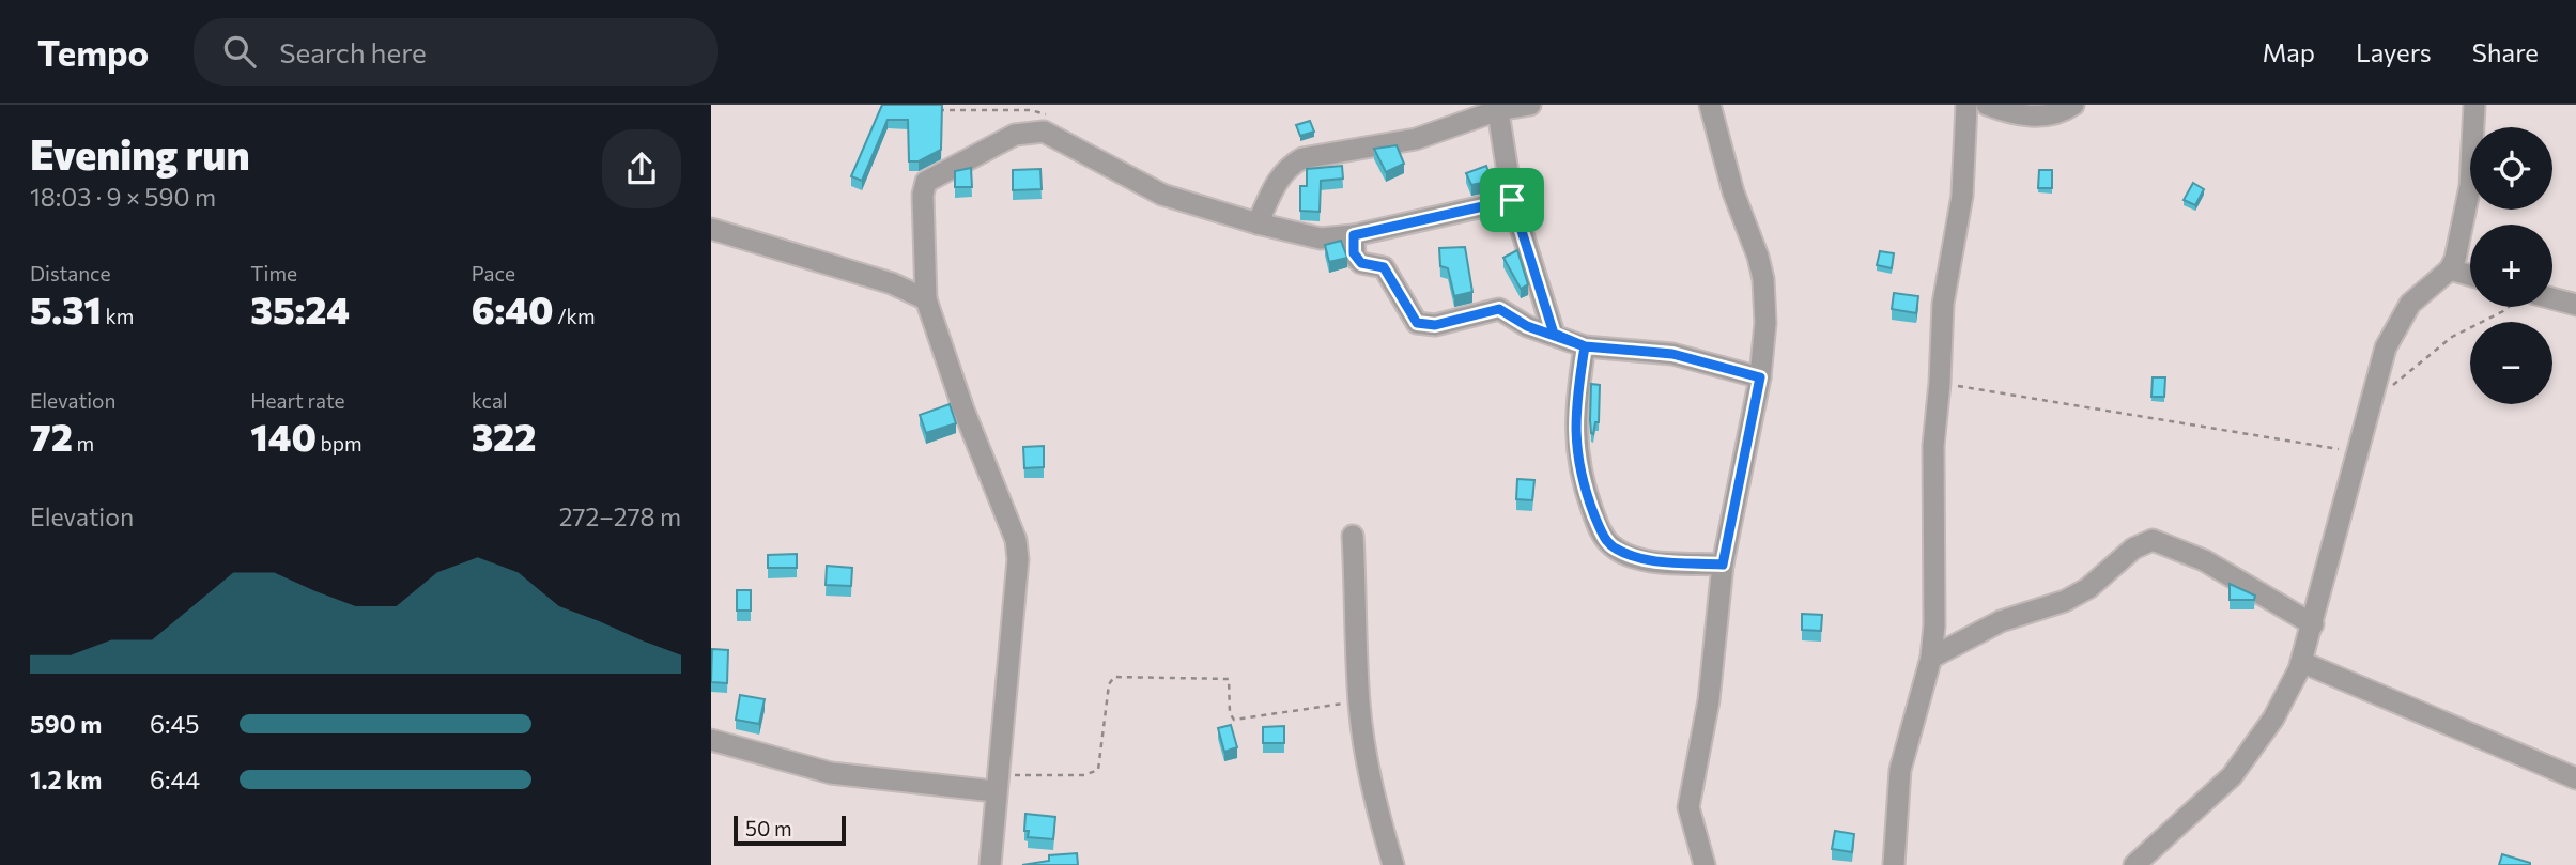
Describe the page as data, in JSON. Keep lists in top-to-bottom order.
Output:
{
  "scale_bar": "50 m",
  "page": {
    "header": "Tempo",
    "search": "Search here",
    "nav": ["Map", "Layers", "Share"],
    "heading": ["Evening run", "18:03 · 9 × 590 m"],
    "map_buttons": ["+", "−"],
    "stats": [
      ["Distance", "5.31 km"],
      ["Time", "35:24"],
      ["Pace", "6:40 /km"],
      ["Elevation", "72 m"],
      ["Heart rate", "140 bpm"],
      ["kcal", "322"]
    ],
    "chart": ["Elevation", "272–278 m"],
    "list": [
      {
        "name": "590 m",
        "note": "6:45"
      },
      {
        "name": "1.2 km",
        "note": "6:44"
      }
    ],
    "scale": "50 m"
  }
}
